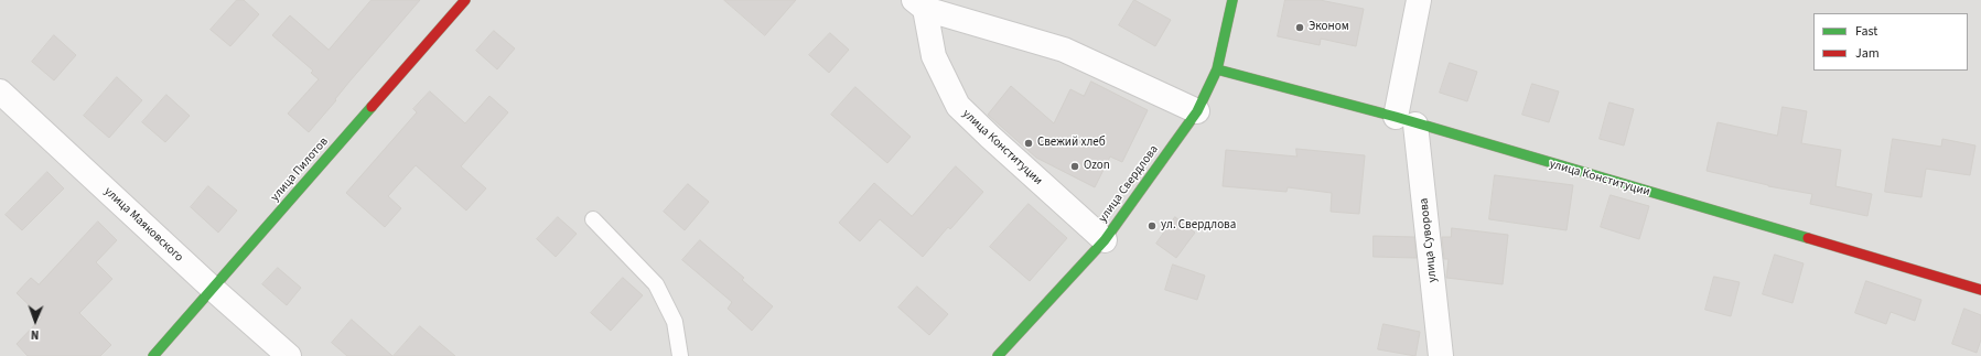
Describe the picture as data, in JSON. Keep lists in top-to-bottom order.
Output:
{
  "streets": {
    "street": [
      "улица Конституции",
      "улица Пилотов",
      "улица Свердлова",
      "улица Маяковского",
      "улица Суворова"
    ]
  },
  "crossings": [
    ["улица Конституции", "улица Свердлова"],
    ["улица Конституции", "улица Суворова"],
    ["улица Пилотов", "улица Маяковского"]
  ],
  "places": [
    "Эконом",
    "Свежий хлеб",
    "Ozon",
    "ул. Свердлова"
  ],
  "legend": ["Fast", "Jam"],
  "north": "bottom"
}
